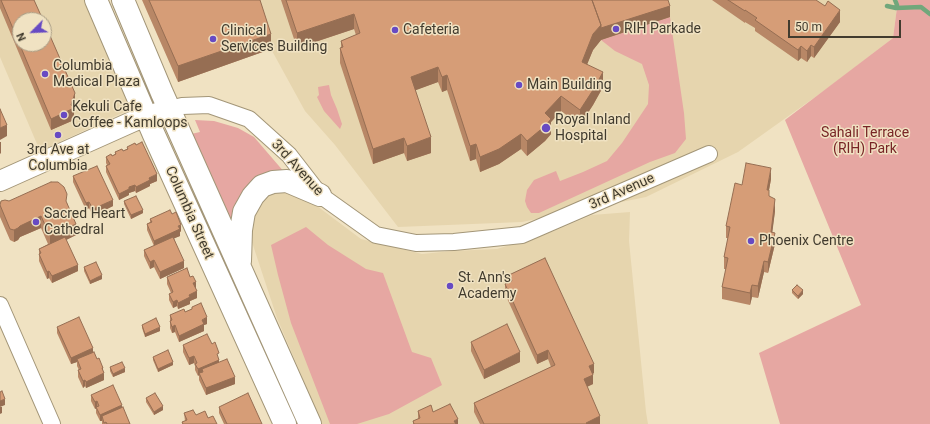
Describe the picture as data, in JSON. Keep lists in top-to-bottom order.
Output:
{
  "streets": {
    "main road": ["Columbia Street"],
    "street": ["3rd Avenue"]
  },
  "crossings": [
    ["3rd Avenue", "Columbia Street"]
  ],
  "parks": ["Sahali Terrace (RIH) Park"],
  "places": [
    "RIH Parkade",
    "Cafeteria",
    "Clinical Services Building",
    "Columbia Medical Plaza",
    "Main Building",
    "Kekuli Cafe Coffee - Kamloops",
    "Royal Inland Hospital",
    "3rd Ave at Columbia",
    "Sacred Heart Cathedral",
    "Phoenix Centre",
    "St. Ann's Academy"
  ],
  "scale_bar": "50 m",
  "north": "bottom left"
}
